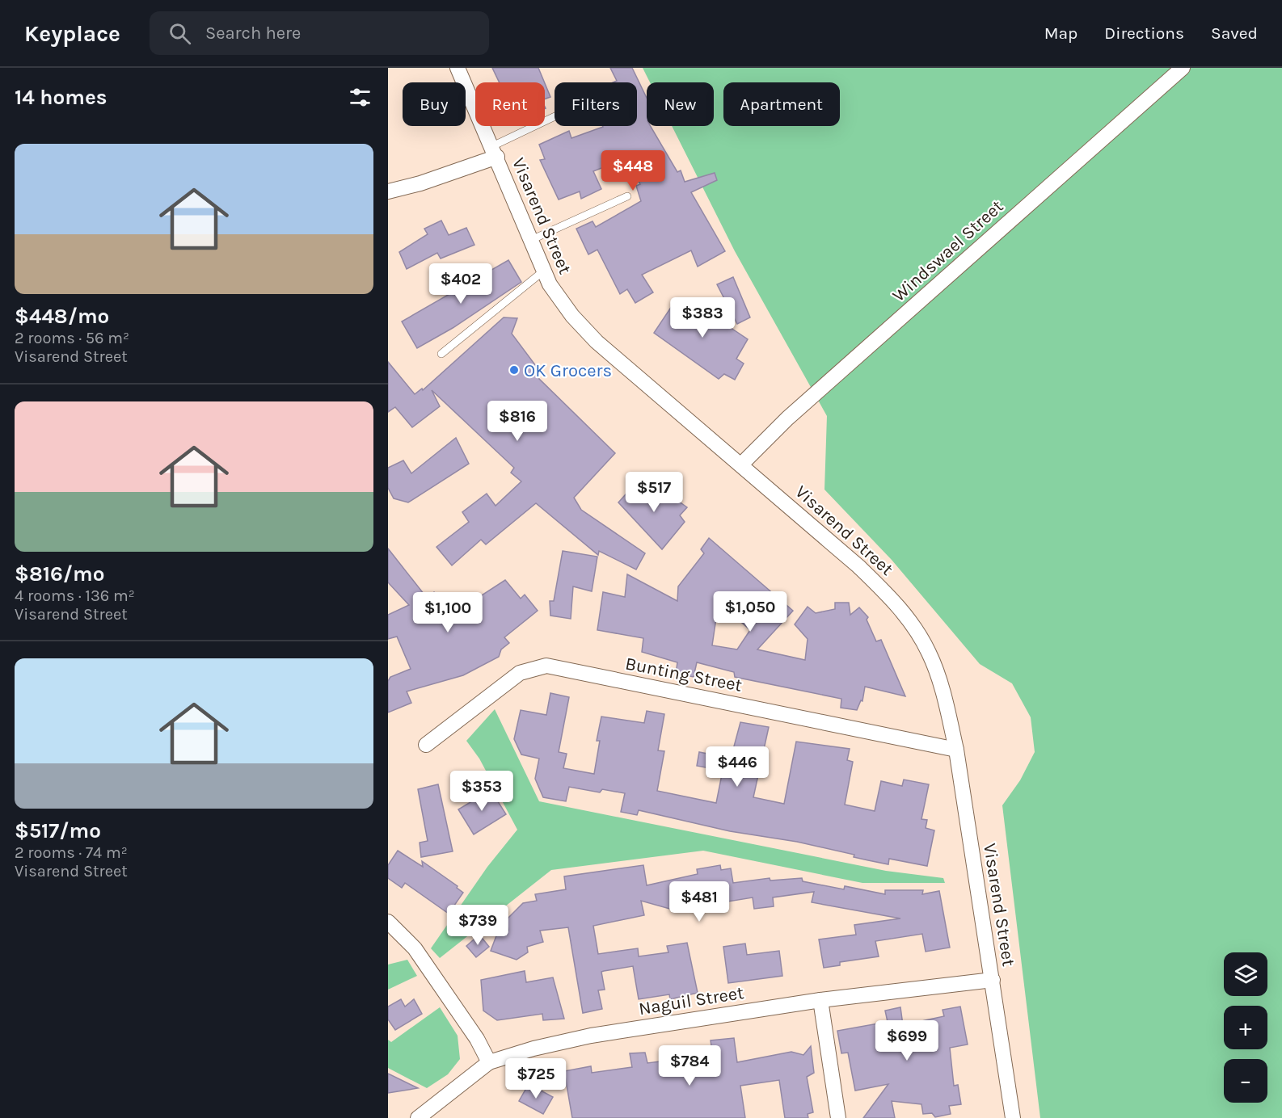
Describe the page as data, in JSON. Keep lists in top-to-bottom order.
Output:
{
  "streets": {
    "street": [
      "Visarend Street",
      "Windswael Street",
      "Bunting Street",
      "Naguil Street"
    ]
  },
  "crossings": [
    ["Visarend Street", "Windswael Street"],
    ["Visarend Street", "Bunting Street"],
    ["Visarend Street", "Naguil Street"]
  ],
  "places": ["OK Grocers"],
  "page": {
    "header": "Keyplace",
    "search": "Search here",
    "nav": ["Map", "Directions", "Saved"],
    "heading": "14 homes",
    "chip": [
      "Buy",
      "Rent",
      "Filters",
      "New",
      "Apartment"
    ],
    "list": [
      {
        "name": "$448/mo",
        "note": "2 rooms · 56 m² · Visarend Street"
      },
      {
        "name": "$816/mo",
        "note": "4 rooms · 136 m² · Visarend Street"
      },
      {
        "name": "$517/mo",
        "note": "2 rooms · 74 m² · Visarend Street"
      }
    ],
    "price": [
      "$448",
      "$402",
      "$383",
      "$816",
      "$517",
      "$1,050",
      "$1,100",
      "$446",
      "$353",
      "$481",
      "$739",
      "$699",
      "$784",
      "$725"
    ],
    "map_buttons": ["+", "−"]
  }
}
